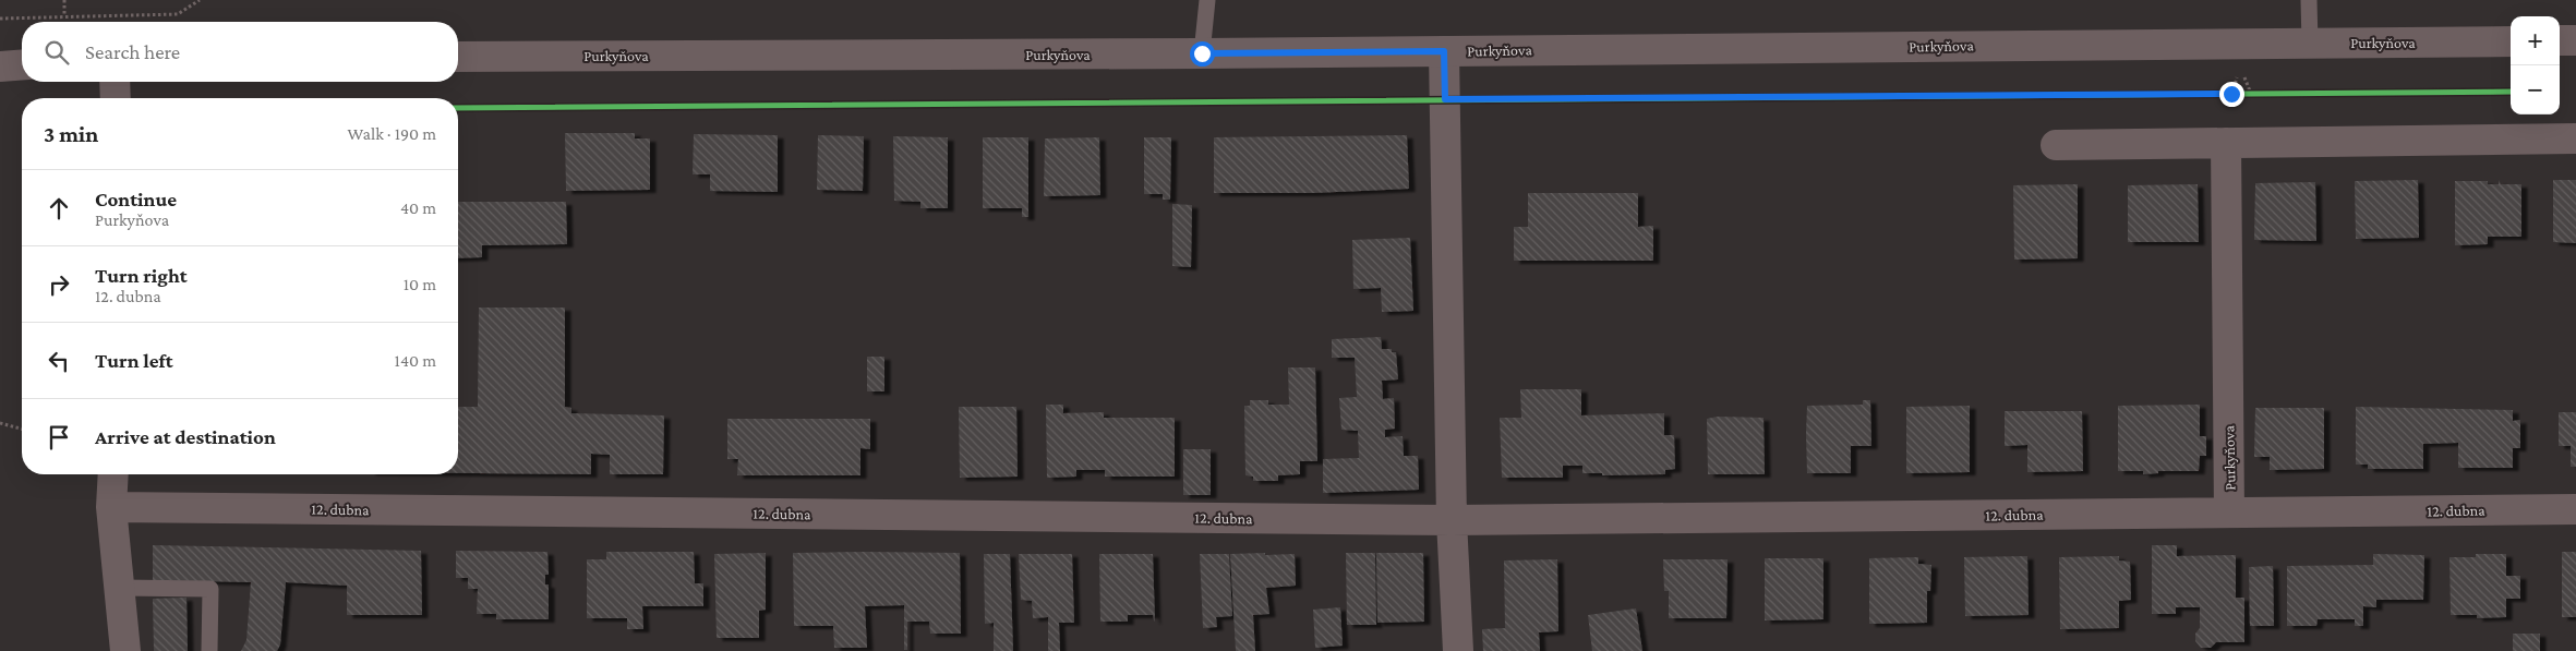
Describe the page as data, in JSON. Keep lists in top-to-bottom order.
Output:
{
  "streets": {
    "street": ["Purkyňova", "12. dubna"]
  },
  "crossings": [
    ["Purkyňova", "12. dubna"]
  ],
  "page": {
    "map_buttons": ["+", "−"],
    "search": "Search here",
    "heading": ["3 min", "Walk · 190 m"],
    "list": [
      ["Continue", "Purkyňova", "40 m"],
      ["Turn right", "12. dubna", "10 m"],
      ["Turn left", "140 m"],
      "Arrive at destination"
    ]
  }
}
